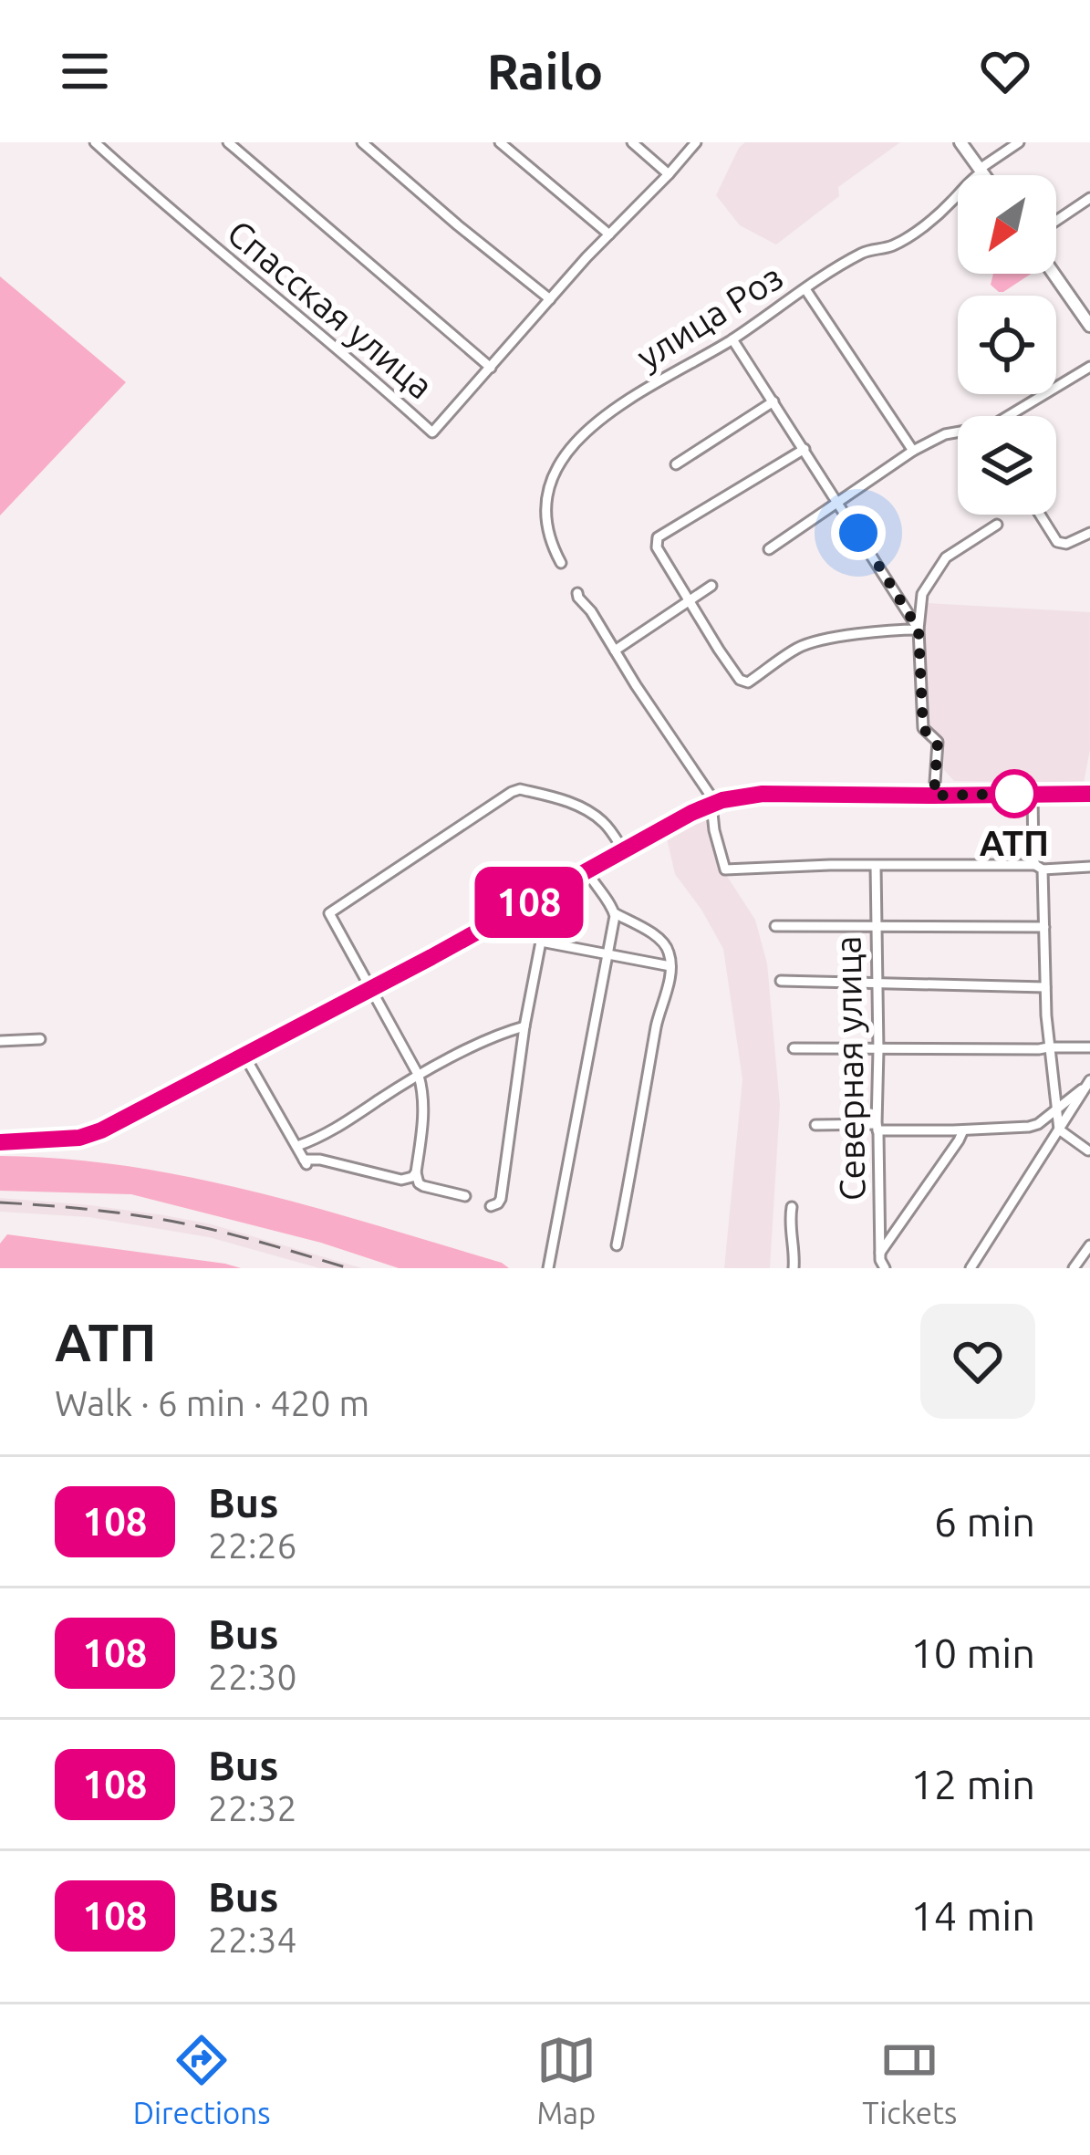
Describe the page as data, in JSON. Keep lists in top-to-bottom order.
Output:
{
  "streets": {
    "street": ["Спасская улица", "улица Роз", "Северная улица"]
  },
  "places": ["АТП"],
  "lines": ["bus line 108"],
  "north": "bottom left",
  "page": {
    "header": "Railo",
    "on_map": "108",
    "heading": ["АТП", "Walk · 6 min · 420 m"],
    "list": [
      {
        "mark": "108",
        "name": "Bus",
        "note": "22:26",
        "value": "6 min"
      },
      {
        "mark": "108",
        "name": "Bus",
        "note": "22:30",
        "value": "10 min"
      },
      {
        "mark": "108",
        "name": "Bus",
        "note": "22:32",
        "value": "12 min"
      },
      {
        "mark": "108",
        "name": "Bus",
        "note": "22:34",
        "value": "14 min"
      }
    ],
    "tabs": ["Directions", "Map", "Tickets"]
  }
}
